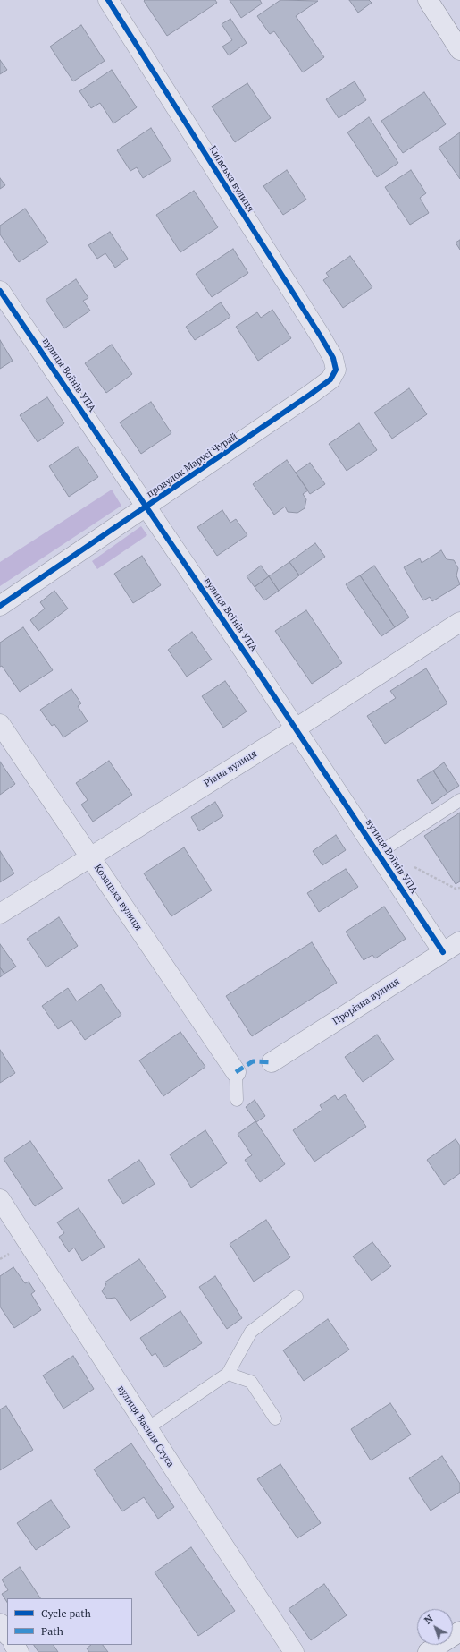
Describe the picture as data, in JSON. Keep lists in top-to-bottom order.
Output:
{
  "streets": {
    "street": [
      "Київська вулиця",
      "вулиця Воїнів УПА",
      "провулок Марусі Чурай",
      "Рівна вулиця",
      "Козацька вулиця",
      "Прорізна вулиця",
      "вулиця Василя Стуса"
    ]
  },
  "crossings": [
    ["Київська вулиця", "провулок Марусі Чурай"],
    ["вулиця Воїнів УПА", "провулок Марусі Чурай"],
    ["вулиця Воїнів УПА", "Рівна вулиця"],
    ["вулиця Воїнів УПА", "Прорізна вулиця"],
    ["Рівна вулиця", "Козацька вулиця"]
  ],
  "legend": ["Cycle path", "Path"],
  "north": "top left"
}
